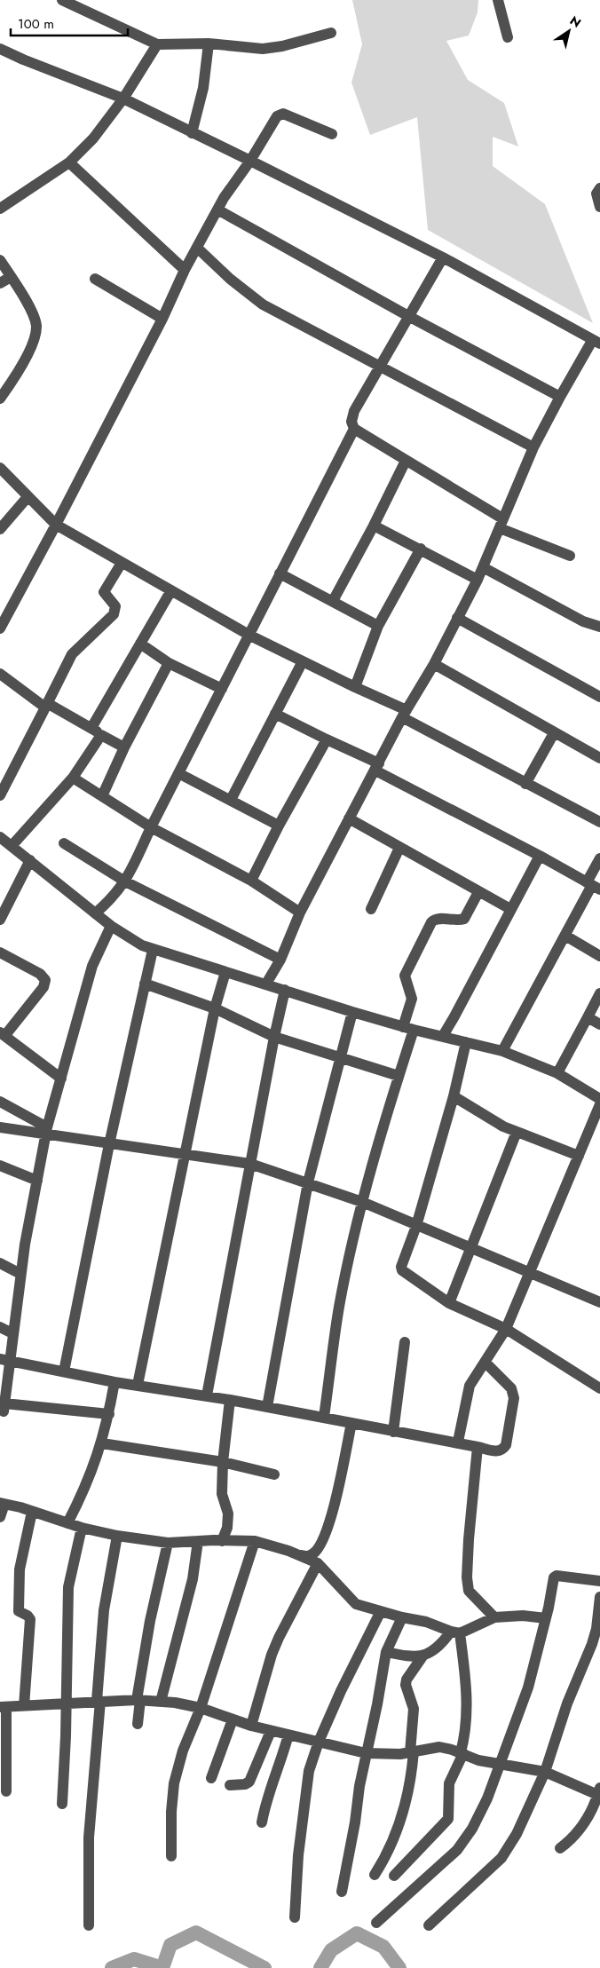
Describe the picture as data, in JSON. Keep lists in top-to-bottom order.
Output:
{
  "scale_bar": "100 m",
  "north": "top right"
}
